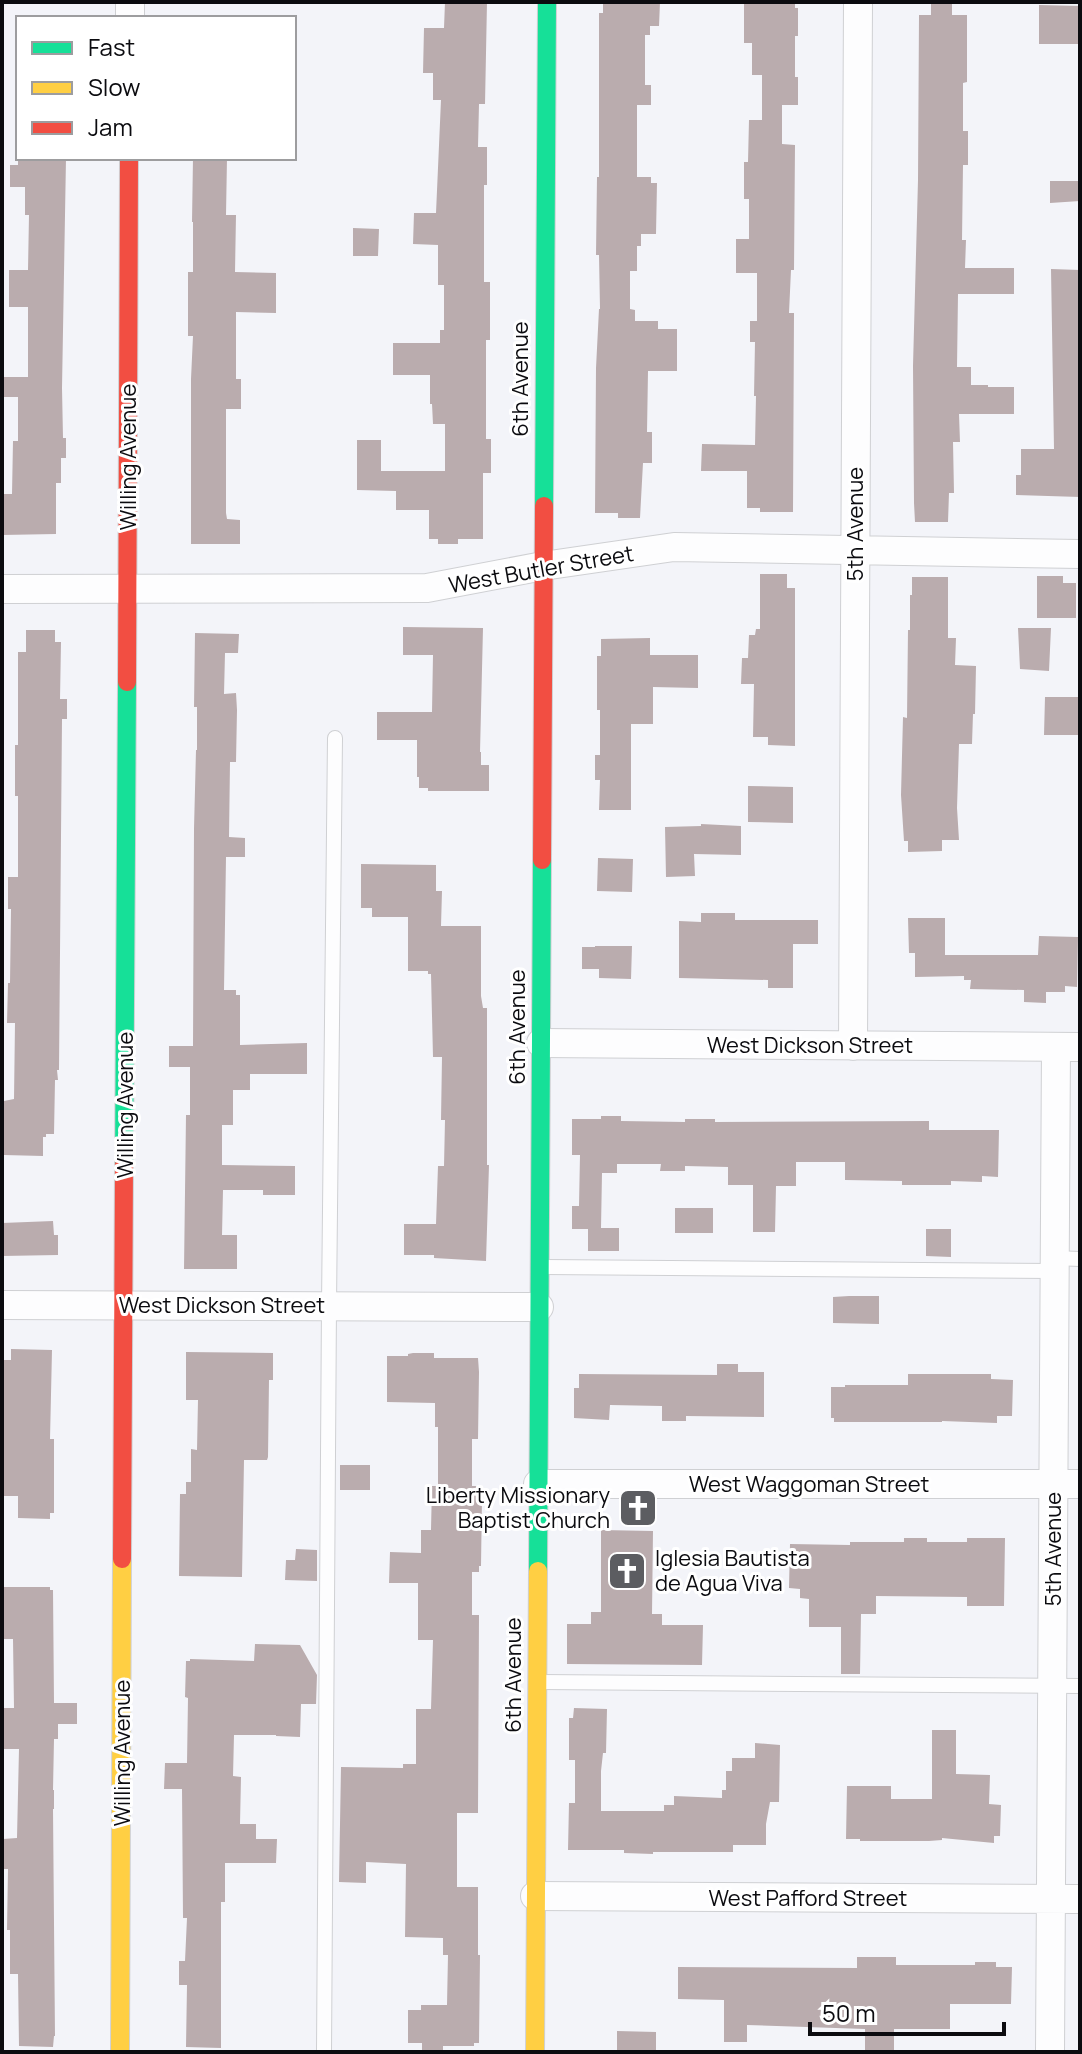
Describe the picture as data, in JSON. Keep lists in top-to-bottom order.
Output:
{
  "streets": {
    "street": [
      "6th Avenue",
      "Willing Avenue",
      "5th Avenue",
      "West Butler Street",
      "West Dickson Street",
      "West Waggoman Street",
      "West Pafford Street"
    ]
  },
  "crossings": [
    ["6th Avenue", "West Butler Street"],
    ["6th Avenue", "West Dickson Street"],
    ["6th Avenue", "West Waggoman Street"],
    ["6th Avenue", "West Pafford Street"],
    ["Willing Avenue", "West Butler Street"],
    ["Willing Avenue", "West Dickson Street"],
    ["5th Avenue", "West Butler Street"],
    ["5th Avenue", "West Dickson Street"],
    ["5th Avenue", "West Waggoman Street"],
    ["5th Avenue", "West Pafford Street"]
  ],
  "places": {
    "church": ["Liberty Missionary Baptist Church", "Iglesia Bautista de Agua Viva"]
  },
  "legend": ["Fast", "Slow", "Jam"],
  "scale_bar": "50 m"
}
